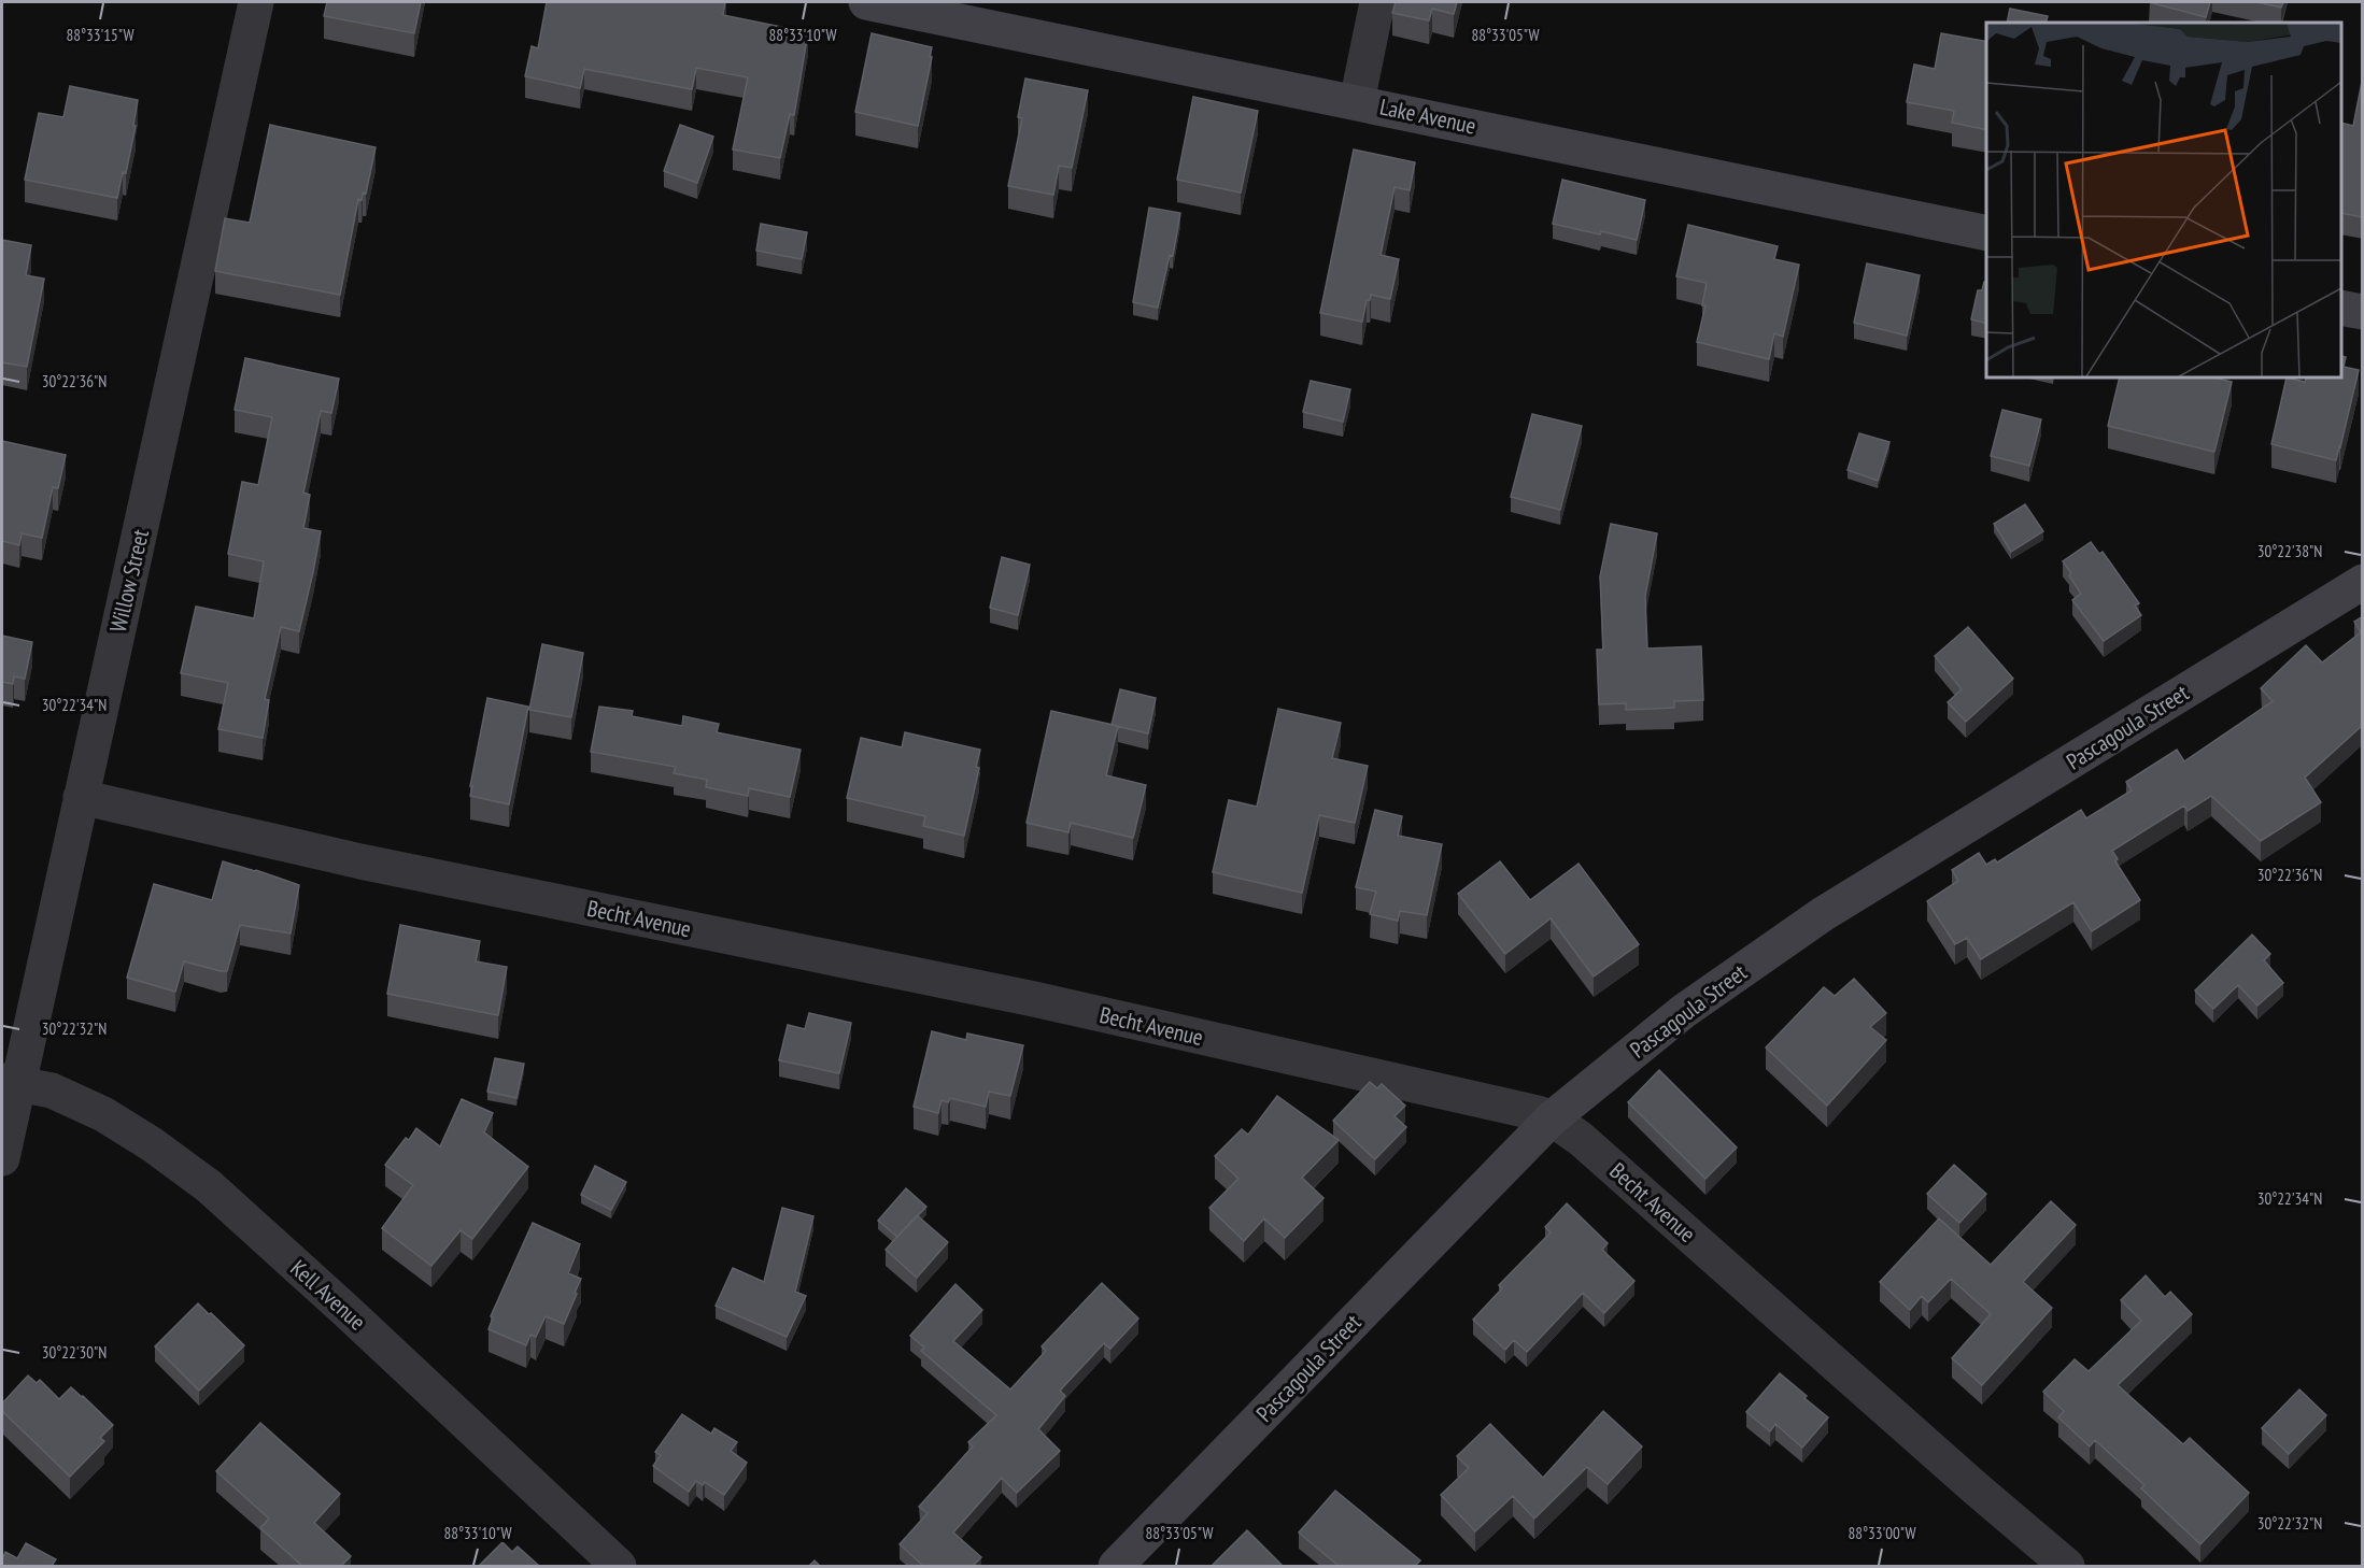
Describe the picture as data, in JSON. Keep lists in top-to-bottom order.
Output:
{
  "streets": {
    "street": [
      "Lake Avenue",
      "Willow Street",
      "Pascagoula Street",
      "Becht Avenue",
      "Kell Avenue"
    ]
  },
  "crossings": [
    ["Willow Street", "Becht Avenue"],
    ["Willow Street", "Kell Avenue"],
    ["Pascagoula Street", "Becht Avenue"]
  ],
  "coordinates": [
    "88°33'15\"W",
    "88°33'10\"W",
    "88°33'05\"W",
    "30°22'36\"N",
    "30°22'38\"N",
    "30°22'34\"N",
    "30°22'32\"N",
    "30°22'30\"N",
    "88°33'00\"W"
  ]
}
